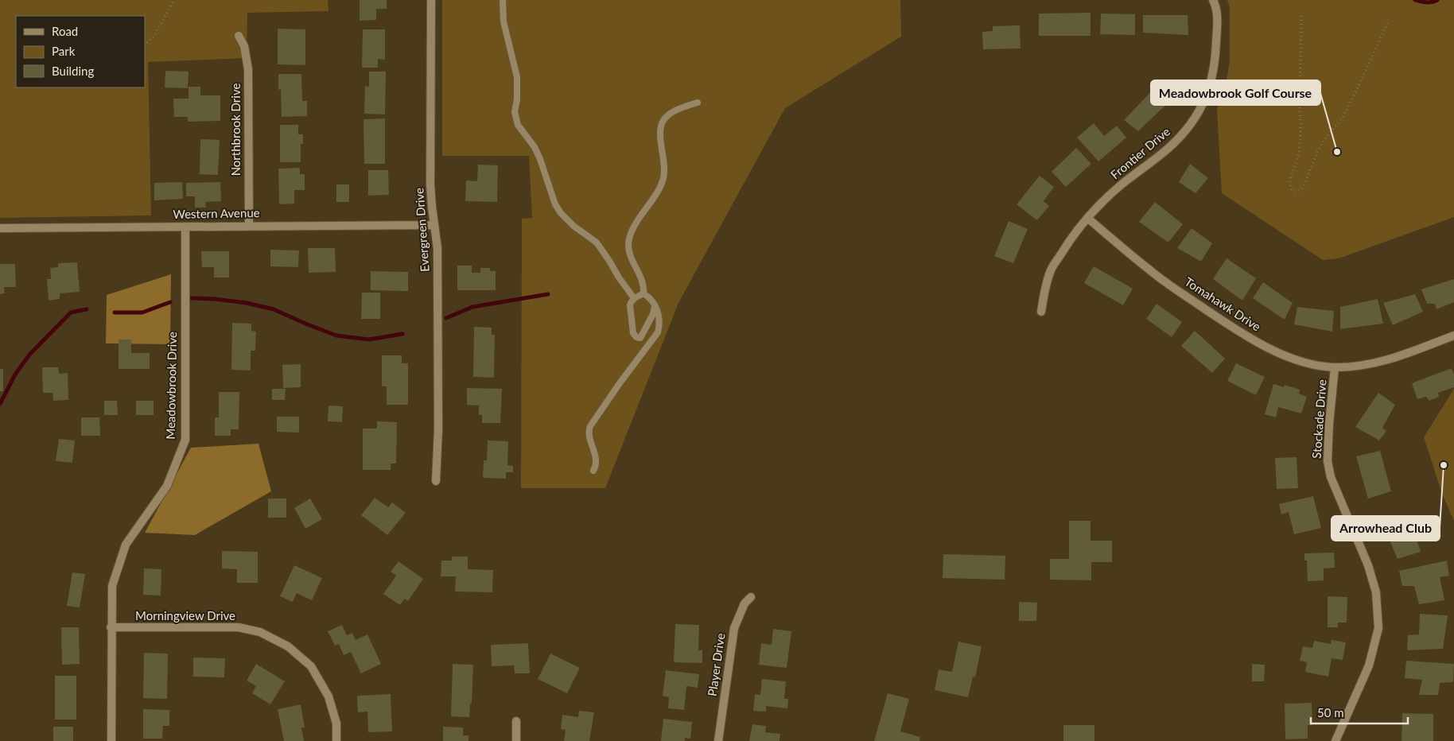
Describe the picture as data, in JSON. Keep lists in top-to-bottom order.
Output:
{
  "streets": {
    "street": [
      "Northbrook Drive",
      "Frontier Drive",
      "Western Avenue",
      "Evergreen Drive",
      "Tomahawk Drive",
      "Meadowbrook Drive",
      "Stockade Drive",
      "Morningview Drive",
      "Player Drive"
    ]
  },
  "crossings": [
    ["Northbrook Drive", "Western Avenue"],
    ["Frontier Drive", "Tomahawk Drive"],
    ["Western Avenue", "Evergreen Drive"],
    ["Western Avenue", "Meadowbrook Drive"],
    ["Tomahawk Drive", "Stockade Drive"],
    ["Meadowbrook Drive", "Morningview Drive"]
  ],
  "places": ["Meadowbrook Golf Course", "Arrowhead Club"],
  "legend": ["Road", "Park", "Building"],
  "scale_bar": "50 m"
}
